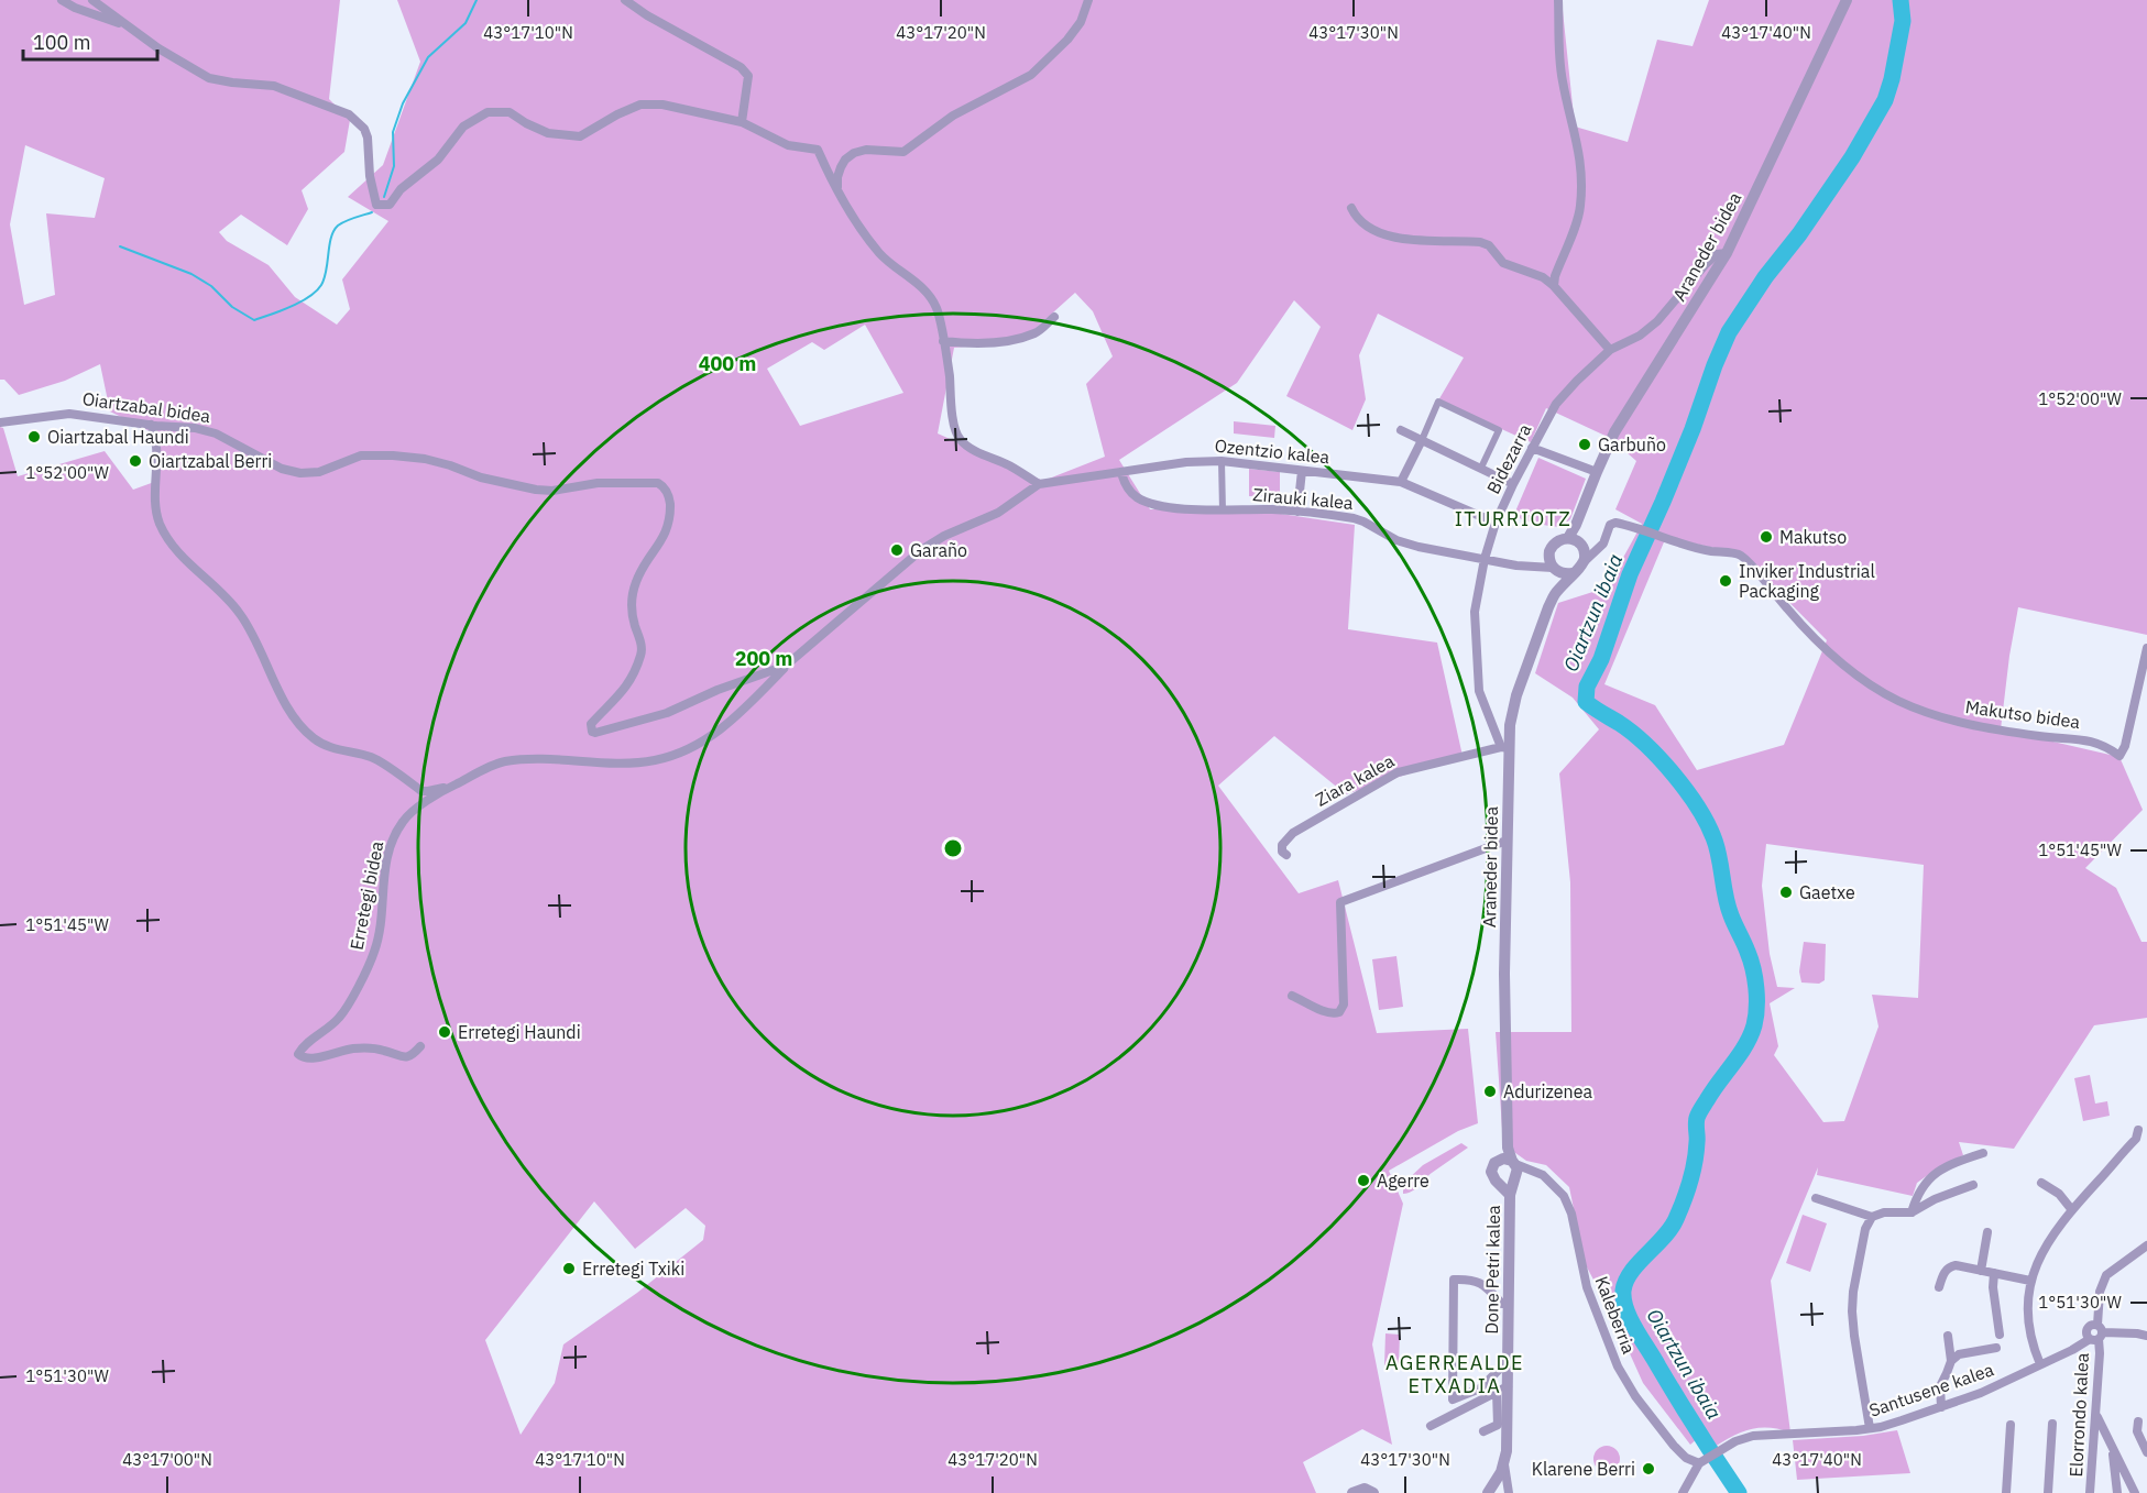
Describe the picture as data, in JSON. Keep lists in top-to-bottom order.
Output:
{
  "streets": {
    "street": [
      "Araneder bidea",
      "Oiartzabal bidea",
      "Ozentzio kalea",
      "Bidezarra",
      "Zirauki kalea",
      "Makutso bidea",
      "Ziara kalea",
      "Erretegi bidea",
      "Done Petri kalea",
      "Kaleberria",
      "Santusene kalea",
      "Elorrondo kalea"
    ]
  },
  "crossings": [
    ["Araneder bidea", "Bidezarra"],
    ["Araneder bidea", "Zirauki kalea"],
    ["Araneder bidea", "Ziara kalea"],
    ["Araneder bidea", "Done Petri kalea"],
    ["Araneder bidea", "Kaleberria"],
    ["Oiartzabal bidea", "Ozentzio kalea"],
    ["Oiartzabal bidea", "Erretegi bidea"],
    ["Ozentzio kalea", "Bidezarra"],
    ["Ozentzio kalea", "Zirauki kalea"],
    ["Bidezarra", "Zirauki kalea"],
    ["Bidezarra", "Ziara kalea"],
    ["Done Petri kalea", "Kaleberria"],
    ["Kaleberria", "Santusene kalea"],
    ["Santusene kalea", "Elorrondo kalea"]
  ],
  "districts": ["ITURRIOTZ", "AGERREALDE ETXADIA"],
  "water": ["Oiartzun ibaia"],
  "places": [
    "Oiartzabal Haundi",
    "Garbuño",
    "Oiartzabal Berri",
    "Makutso",
    "Garaño",
    "Inviker Industrial Packaging",
    "Gaetxe",
    "Erretegi Haundi",
    "Adurizenea",
    "Agerre",
    "Erretegi Txiki",
    "Klarene Berri"
  ],
  "scale_bar": "100 m",
  "coordinates": [
    "43°17'10\"N",
    "43°17'20\"N",
    "43°17'30\"N",
    "43°17'40\"N",
    "1°52'00\"W",
    "1°51'45\"W",
    "1°51'30\"W",
    "43°17'00\"N"
  ],
  "rings": ["400 m", "200 m"]
}
